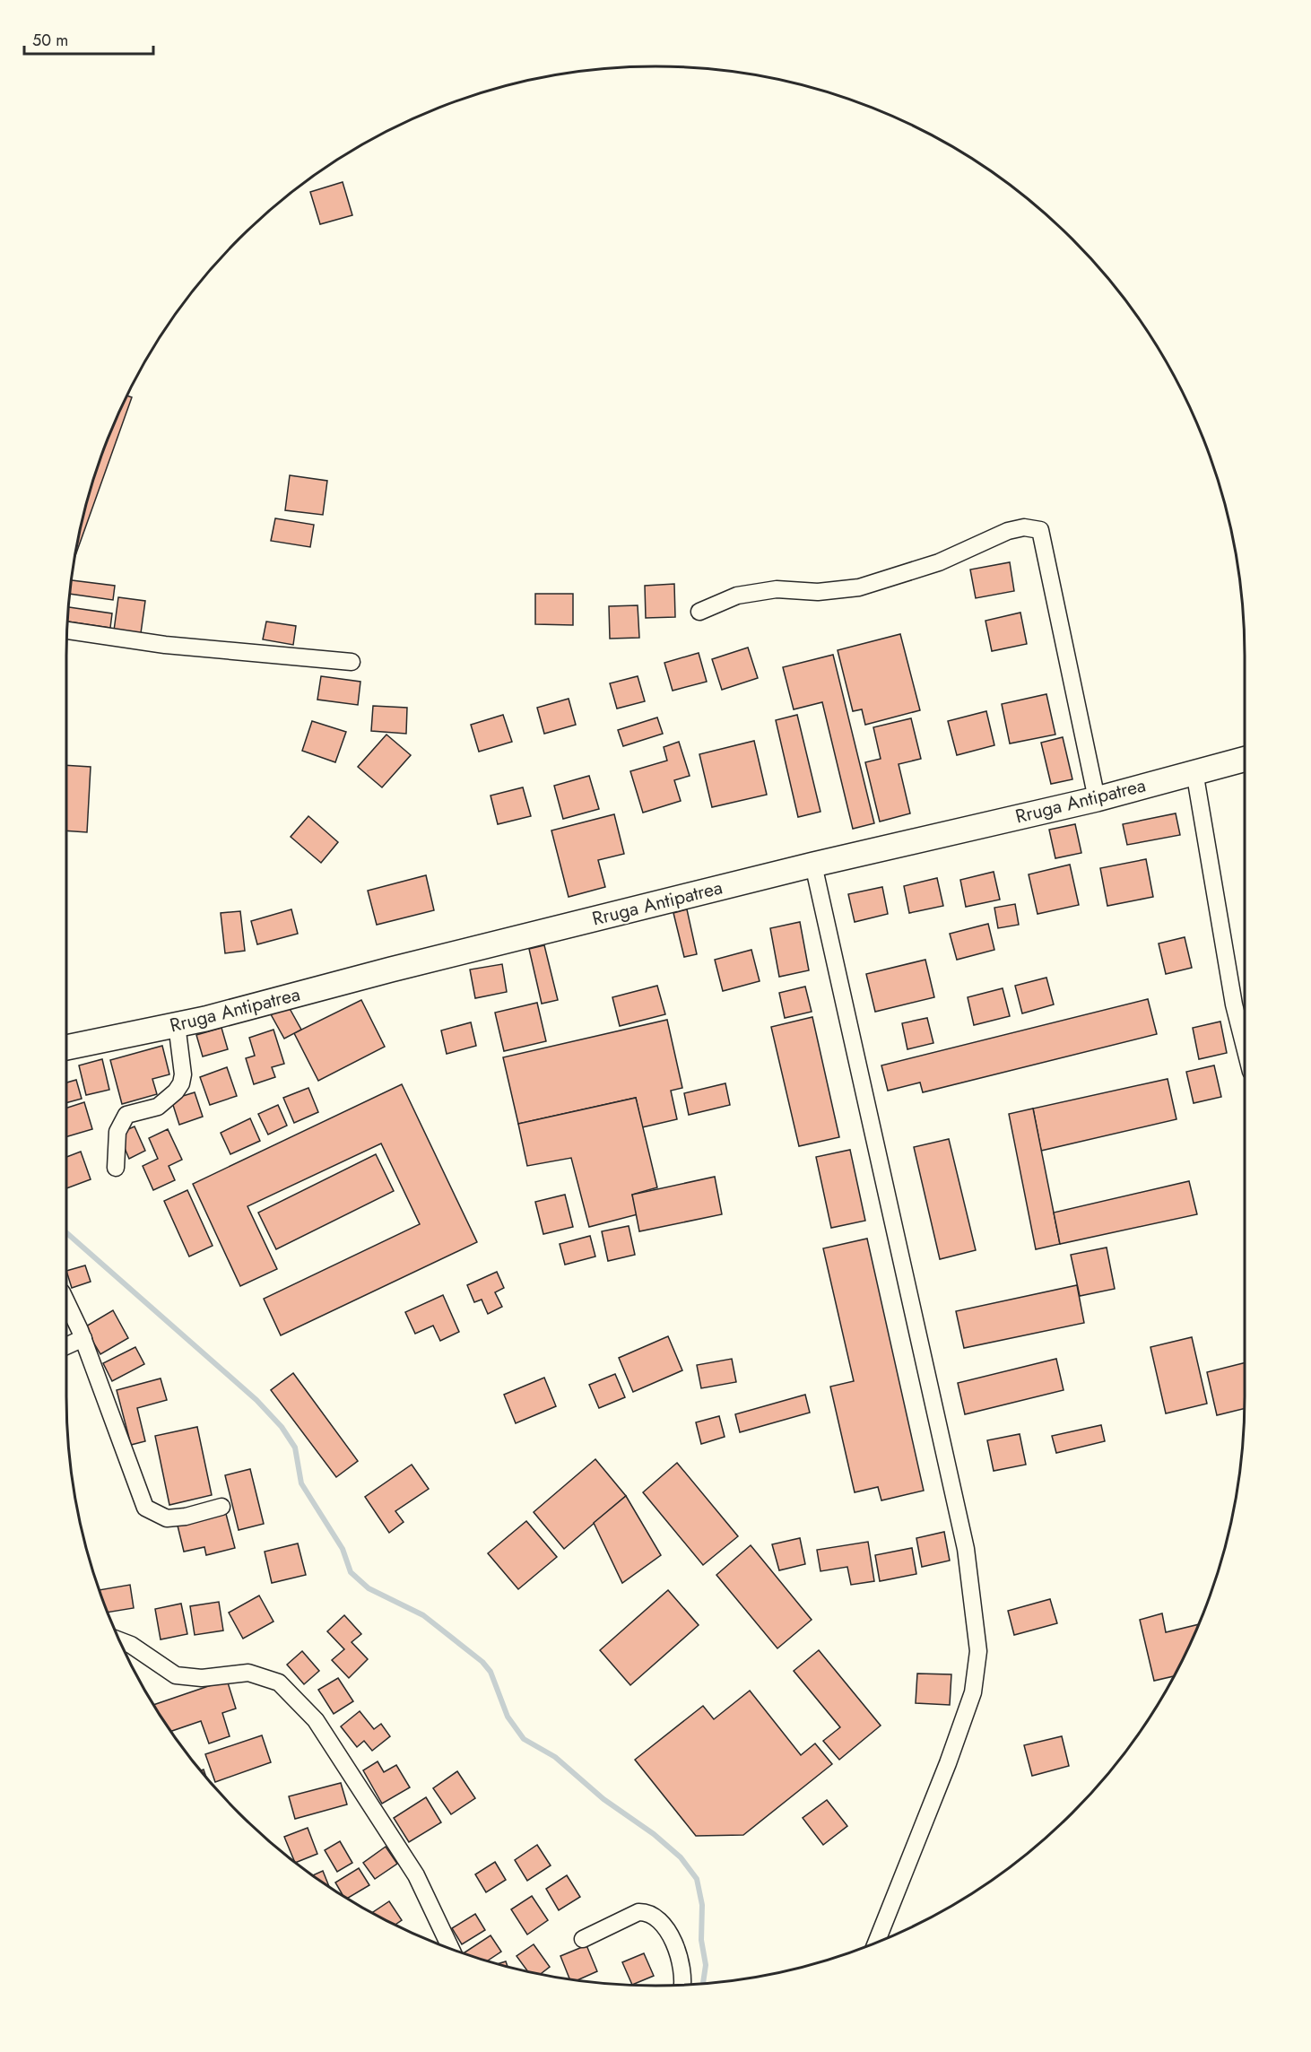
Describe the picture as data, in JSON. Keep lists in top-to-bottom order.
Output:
{
  "streets": {
    "main road": ["Rruga Antipatrea"]
  },
  "scale_bar": "50 m"
}
